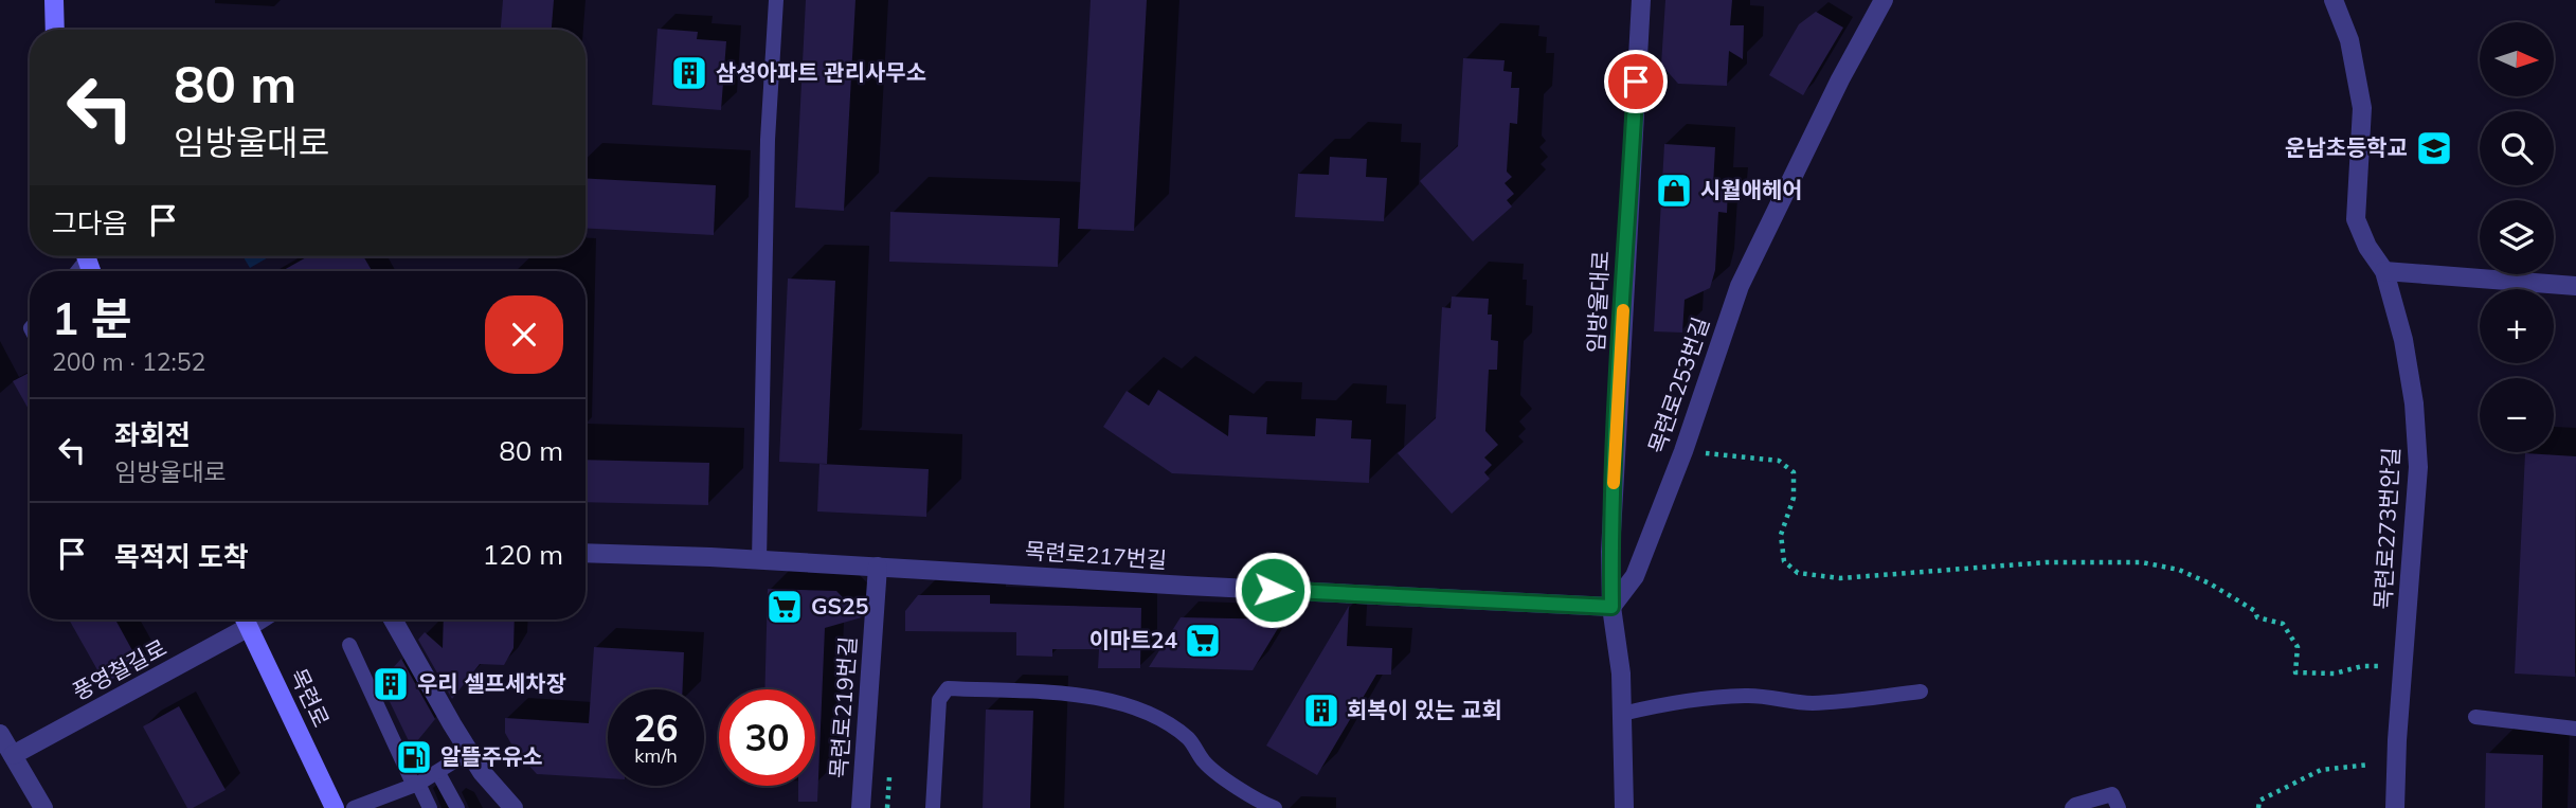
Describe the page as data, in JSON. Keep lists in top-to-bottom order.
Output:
{
  "streets": {
    "main road": ["목련로"],
    "street": [
      "임방울대로",
      "목련로253번길",
      "목련로273번안길",
      "목련로217번길",
      "풍영철길로",
      "목련로219번길"
    ]
  },
  "crossings": [
    ["임방울대로", "목련로253번길"],
    ["임방울대로", "목련로217번길"],
    ["목련로253번길", "목련로217번길"],
    ["목련로217번길", "목련로219번길"],
    ["풍영철길로", "목련로"]
  ],
  "places": {
    "building": ["삼성아파트 관리사무소", "우리 셀프세차장", "회복이 있는 교회"],
    "school or university": ["운남초등학교"],
    "shop": ["시월애헤어"],
    "supermarket": ["GS25", "이마트24"],
    "fuel station": ["알뜰주유소"]
  },
  "north": "right",
  "page": {
    "map_buttons": ["+", "−"],
    "turn": ["80 m", "임방울대로"],
    "then": "그다음",
    "heading": ["1 분", "200 m · 12:52"],
    "list": [
      {
        "name": "좌회전",
        "note": "임방울대로",
        "value": "80 m"
      },
      {
        "name": "목적지 도착",
        "value": "120 m"
      }
    ],
    "speed": "26 km/h",
    "limit": "30"
  }
}
